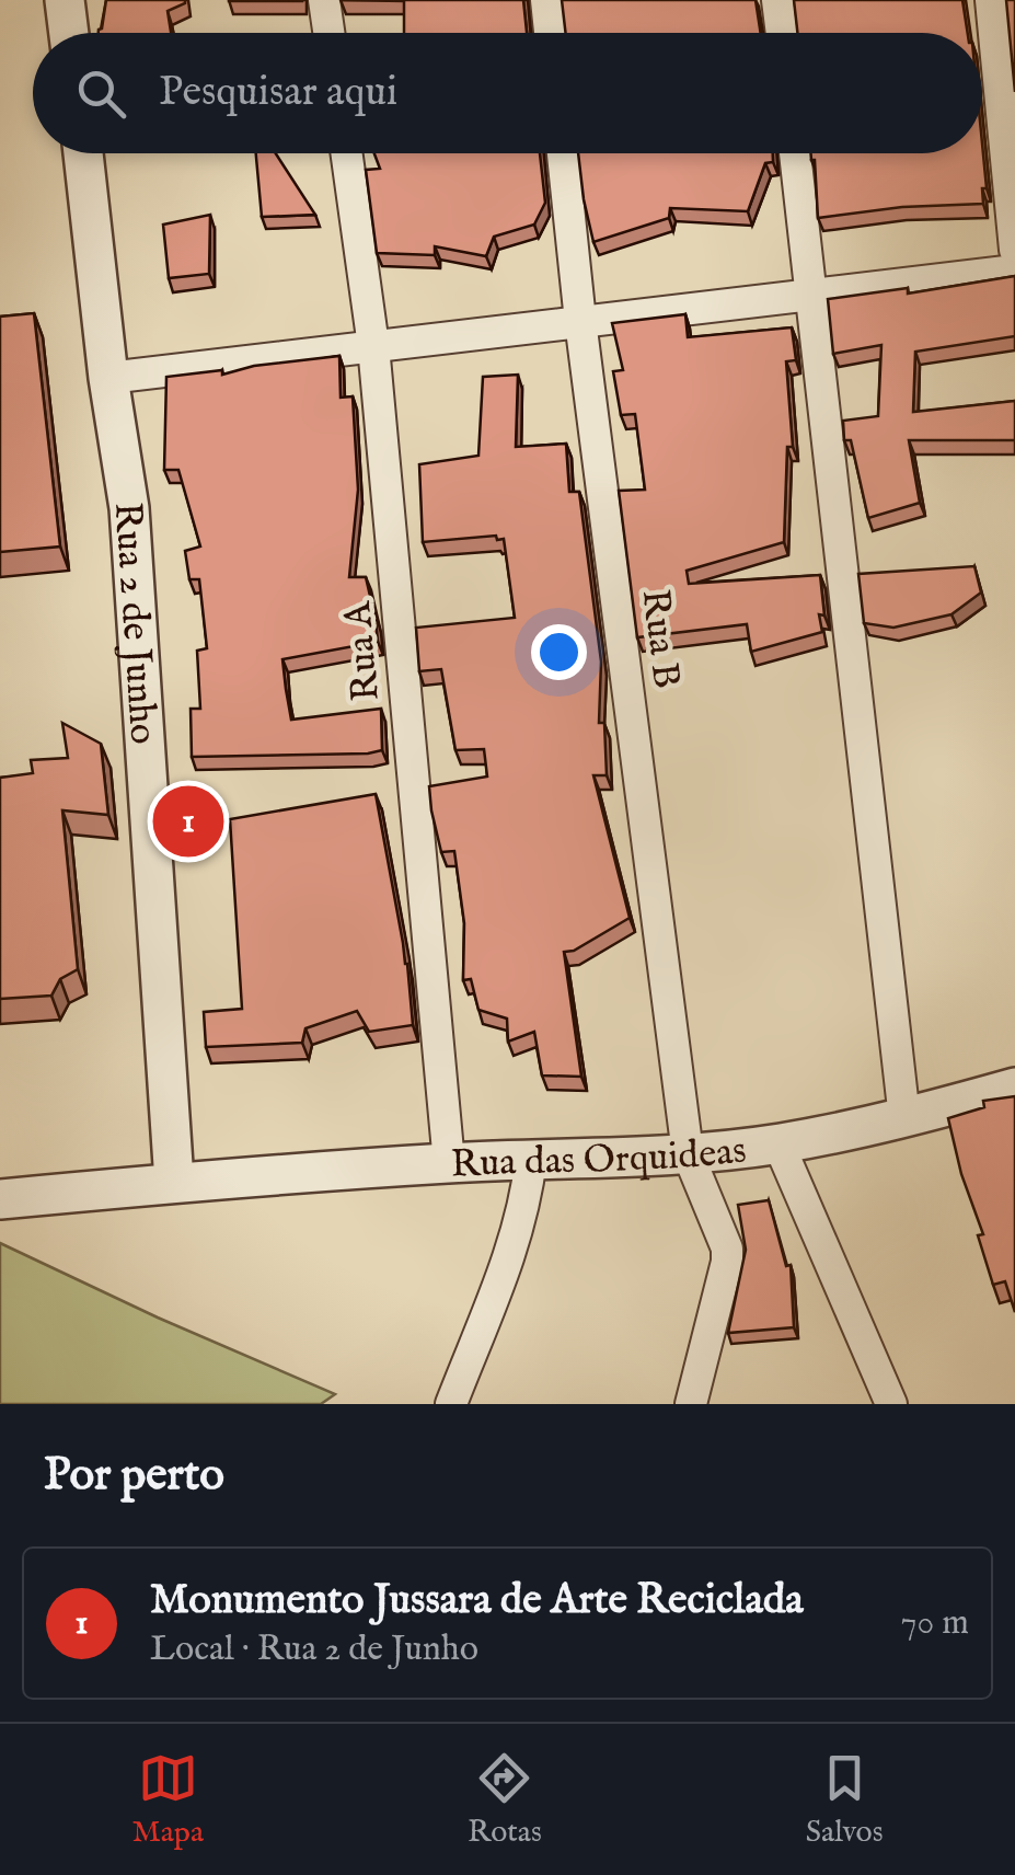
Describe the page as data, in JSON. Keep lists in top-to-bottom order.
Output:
{
  "streets": {
    "street": [
      "Rua 2 de Junho",
      "Rua B",
      "Rua A",
      "Rua das Orquideas"
    ]
  },
  "crossings": [
    ["Rua 2 de Junho", "Rua das Orquideas"],
    ["Rua B", "Rua das Orquideas"],
    ["Rua A", "Rua das Orquideas"]
  ],
  "page": {
    "search": "Pesquisar aqui",
    "pins": "1",
    "heading": "Por perto",
    "list": [
      {
        "mark": "1",
        "name": "Monumento Jussara de Arte Reciclada",
        "note": "Local · Rua 2 de Junho",
        "value": "70 m"
      }
    ],
    "nav": ["Mapa", "Rotas", "Salvos"]
  }
}
